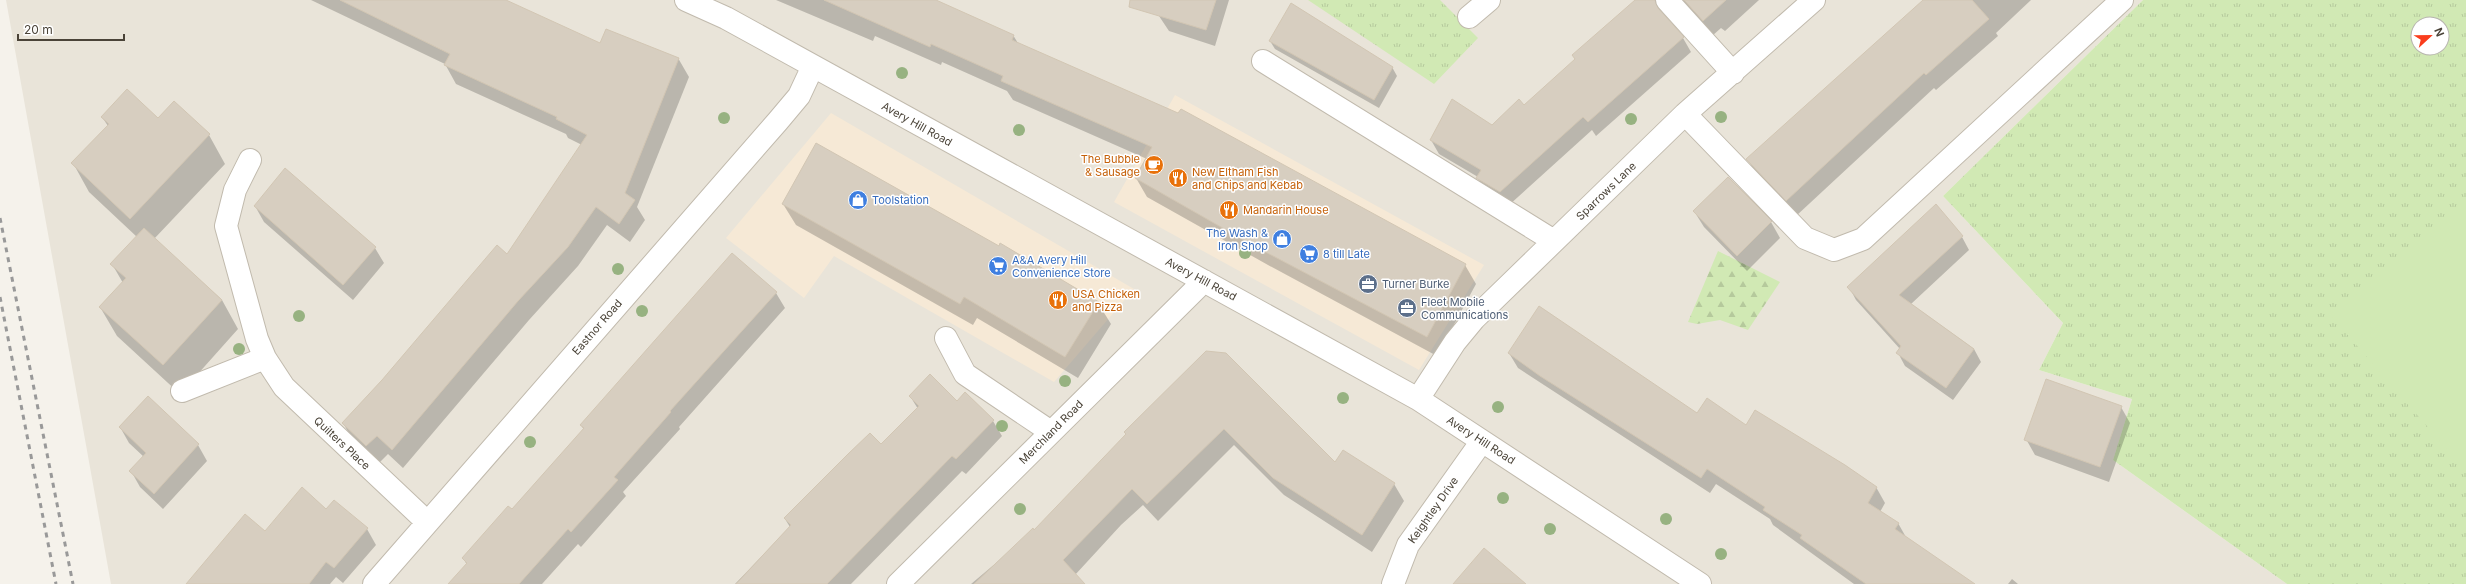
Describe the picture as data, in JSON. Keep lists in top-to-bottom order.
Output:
{
  "streets": {
    "street": [
      "Avery Hill Road",
      "Sparrows Lane",
      "Eastnor Road",
      "Merchland Road",
      "Quilters Place",
      "Keightley Drive"
    ]
  },
  "crossings": [
    ["Avery Hill Road", "Sparrows Lane"],
    ["Avery Hill Road", "Eastnor Road"],
    ["Avery Hill Road", "Merchland Road"],
    ["Avery Hill Road", "Keightley Drive"],
    ["Eastnor Road", "Quilters Place"]
  ],
  "places": {
    "cafe": ["The Bubble & Sausage"],
    "restaurant": ["New Eltham Fish and Chips and Kebab", "Mandarin House", "USA Chicken and Pizza"],
    "shop": ["Toolstation", "The Wash & Iron Shop"],
    "supermarket": ["8 till Late", "A&A Avery Hill Convenience Store"],
    "office": ["Turner Burke", "Fleet Mobile Communications"]
  },
  "scale_bar": "20 m",
  "north": "right"
}
